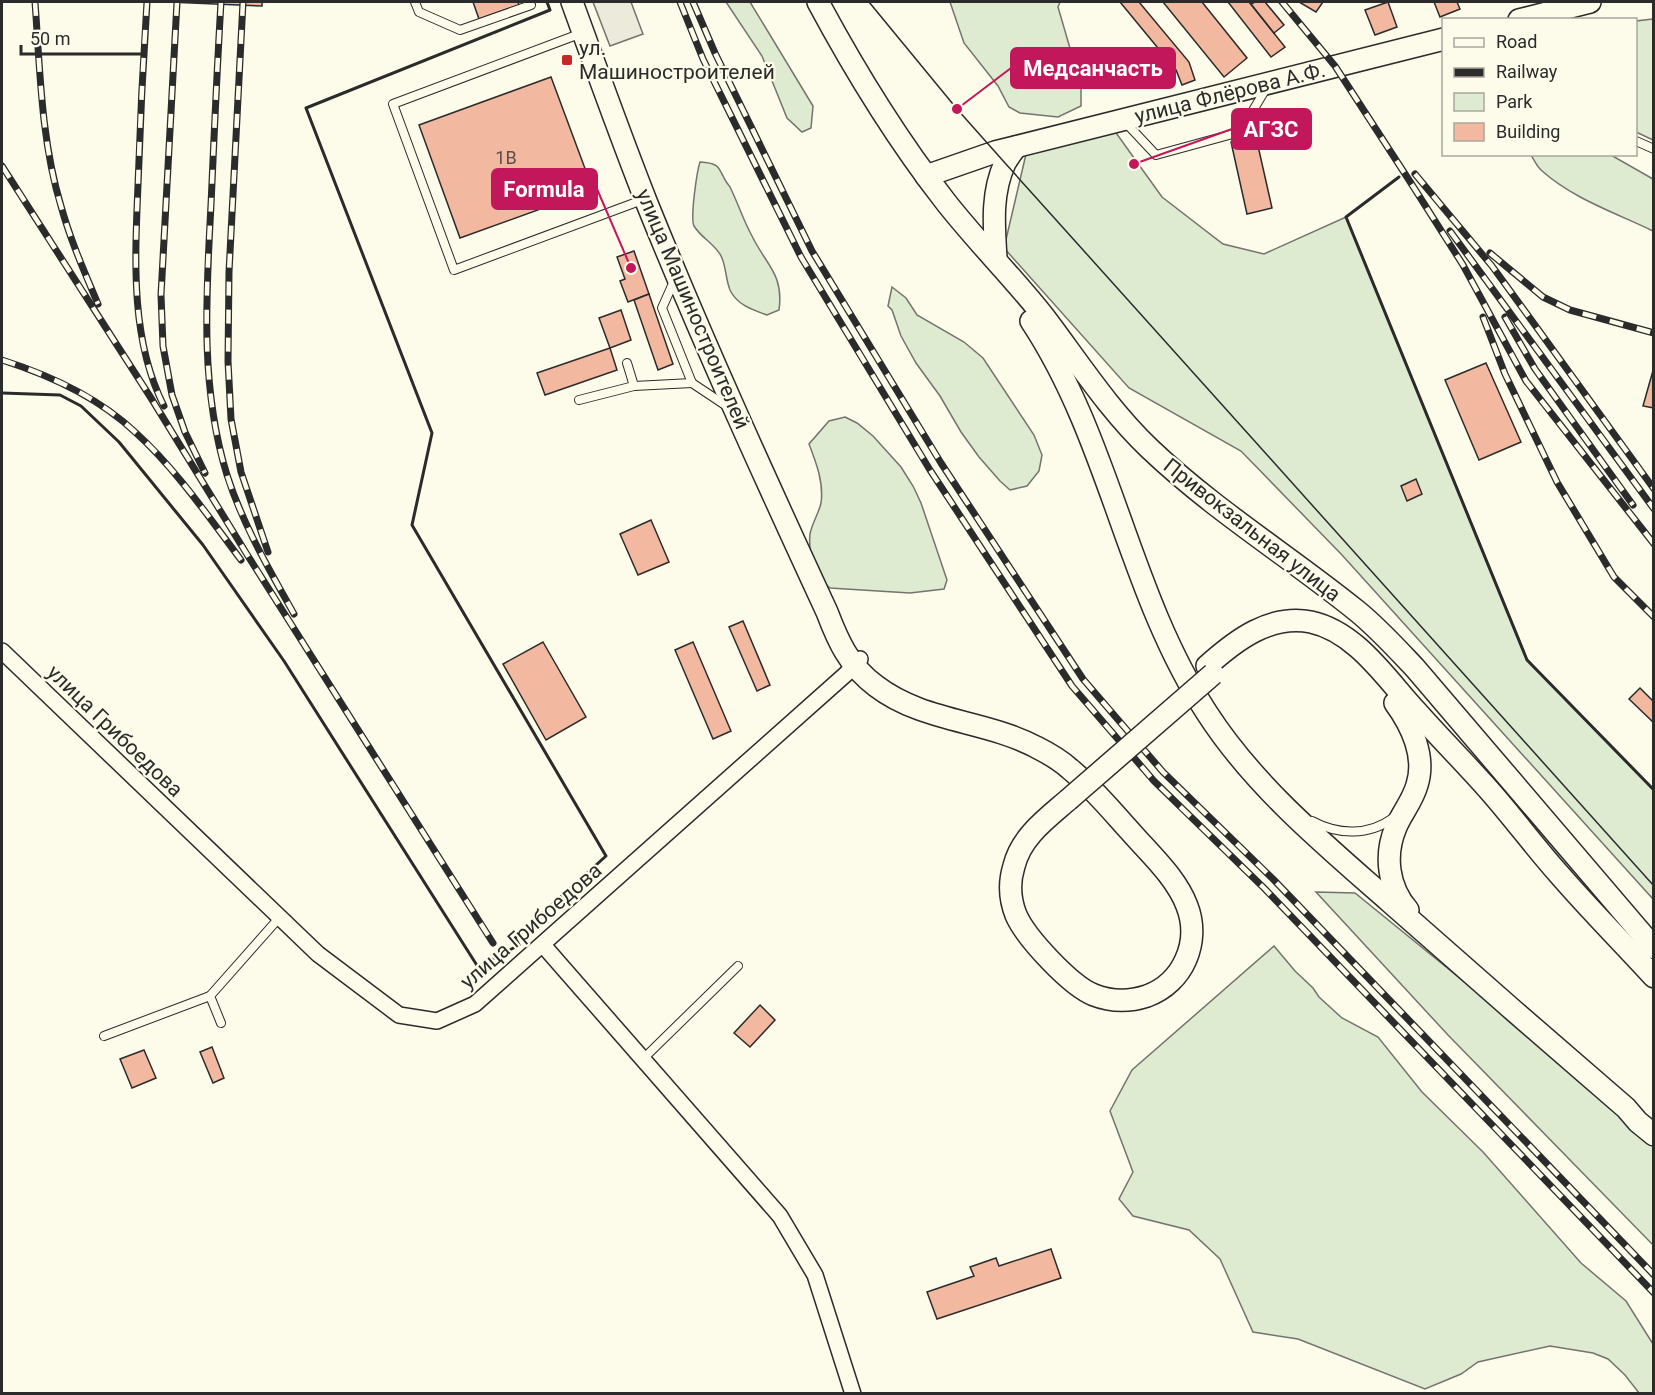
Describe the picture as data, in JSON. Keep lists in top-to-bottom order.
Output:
{
  "streets": {
    "main road": ["улица Флёрова А.Ф.", "улица Машиностроителей", "Привокзальная улица"],
    "street": ["улица Грибоедова"]
  },
  "crossings": [
    ["улица Флёрова А.Ф.", "Привокзальная улица"],
    ["улица Машиностроителей", "улица Грибоедова"]
  ],
  "places": {
    "transit": ["ул. Машиностроителей"],
    "other": ["Медсанчасть", "АГЗС", "Formula"]
  },
  "house_numbers": ["1В"],
  "legend": [
    "Road",
    "Railway",
    "Park",
    "Building"
  ],
  "scale_bar": "50 m"
}
